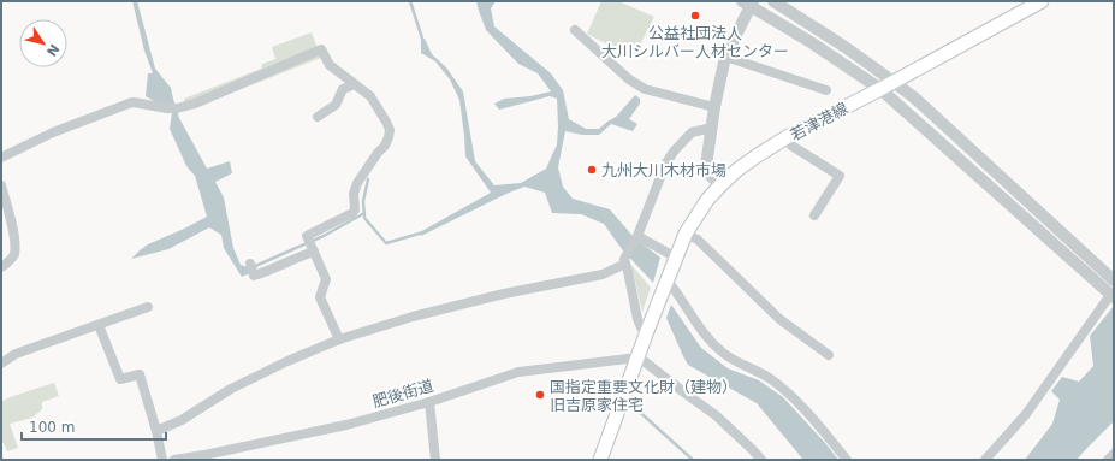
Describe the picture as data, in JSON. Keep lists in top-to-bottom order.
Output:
{
  "streets": {
    "main road": ["若津港線"],
    "street": ["肥後街道"]
  },
  "crossings": [
    ["若津港線", "肥後街道"]
  ],
  "places": ["公益社団法人 大川シルバー人材センター", "九州大川木材市場", "国指定重要文化財（建物） 旧吉原家住宅"],
  "scale_bar": "100 m",
  "north": "bottom right"
}
